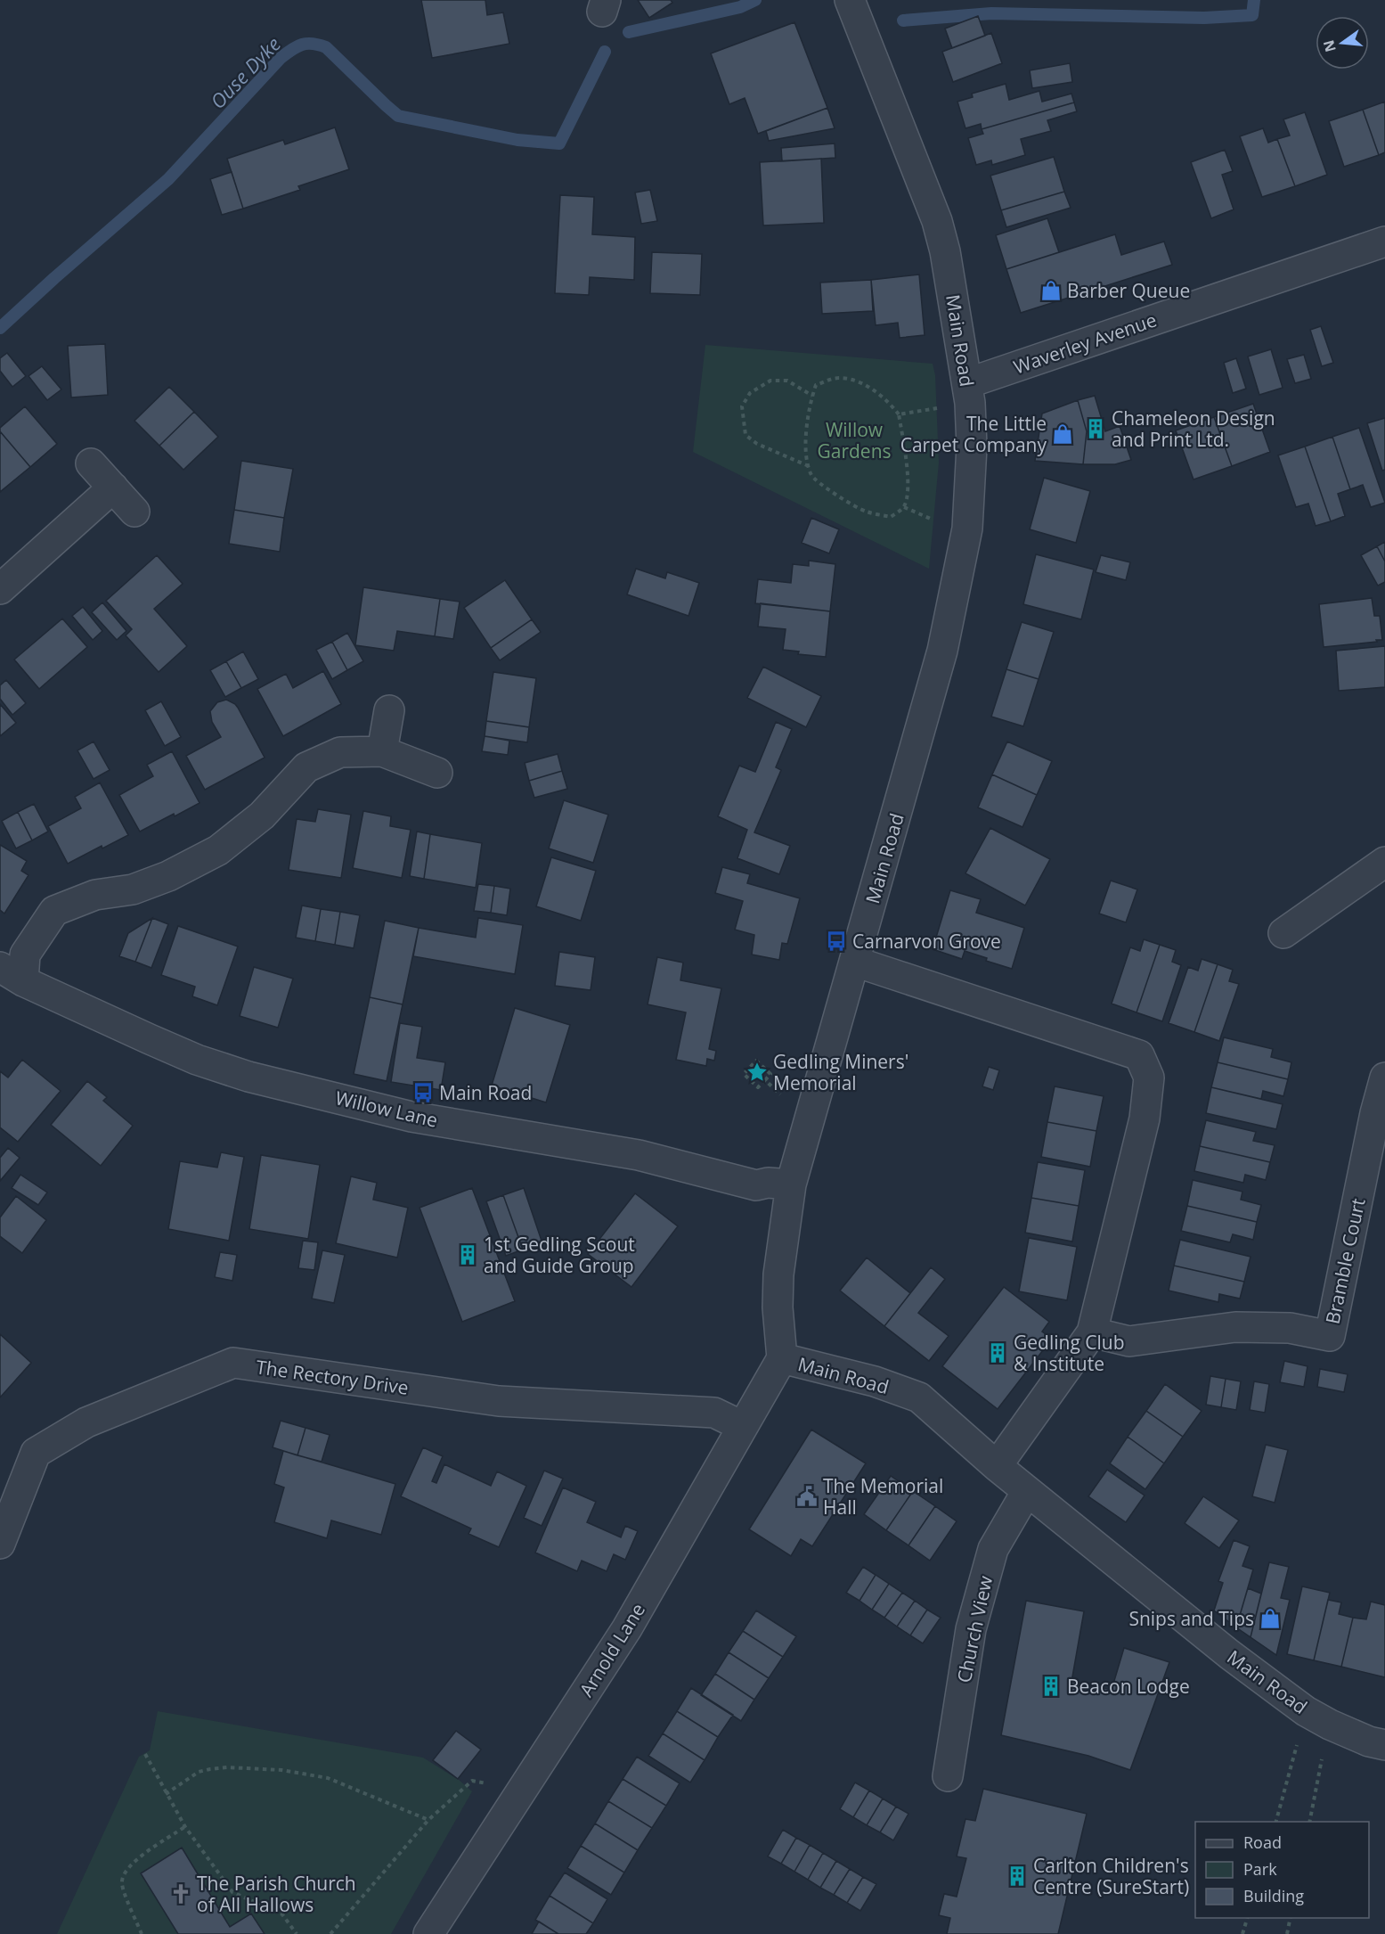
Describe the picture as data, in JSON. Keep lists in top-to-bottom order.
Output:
{
  "streets": {
    "street": [
      "Main Road",
      "Waverley Avenue",
      "Willow Lane",
      "Bramble Court",
      "The Rectory Drive",
      "Church View",
      "Arnold Lane"
    ]
  },
  "crossings": [
    ["Main Road", "Waverley Avenue"],
    ["Main Road", "Willow Lane"],
    ["Main Road", "Church View"],
    ["Main Road", "Arnold Lane"],
    ["The Rectory Drive", "Arnold Lane"]
  ],
  "water": ["Ouse Dyke"],
  "parks": ["Willow Gardens"],
  "places": {
    "shop": ["Barber Queue", "The Little Carpet Company", "Snips and Tips"],
    "building": [
      "Chameleon Design and Print Ltd.",
      "1st Gedling Scout and Guide Group",
      "Gedling Club & Institute",
      "Beacon Lodge",
      "Carlton Children's Centre (SureStart)"
    ],
    "bus stop": ["Carnarvon Grove", "Main Road"],
    "place": ["Gedling Miners' Memorial"],
    "public building": ["The Memorial Hall"],
    "church": ["The Parish Church of All Hallows"]
  },
  "legend": ["Road", "Park", "Building"],
  "north": "left"
}
